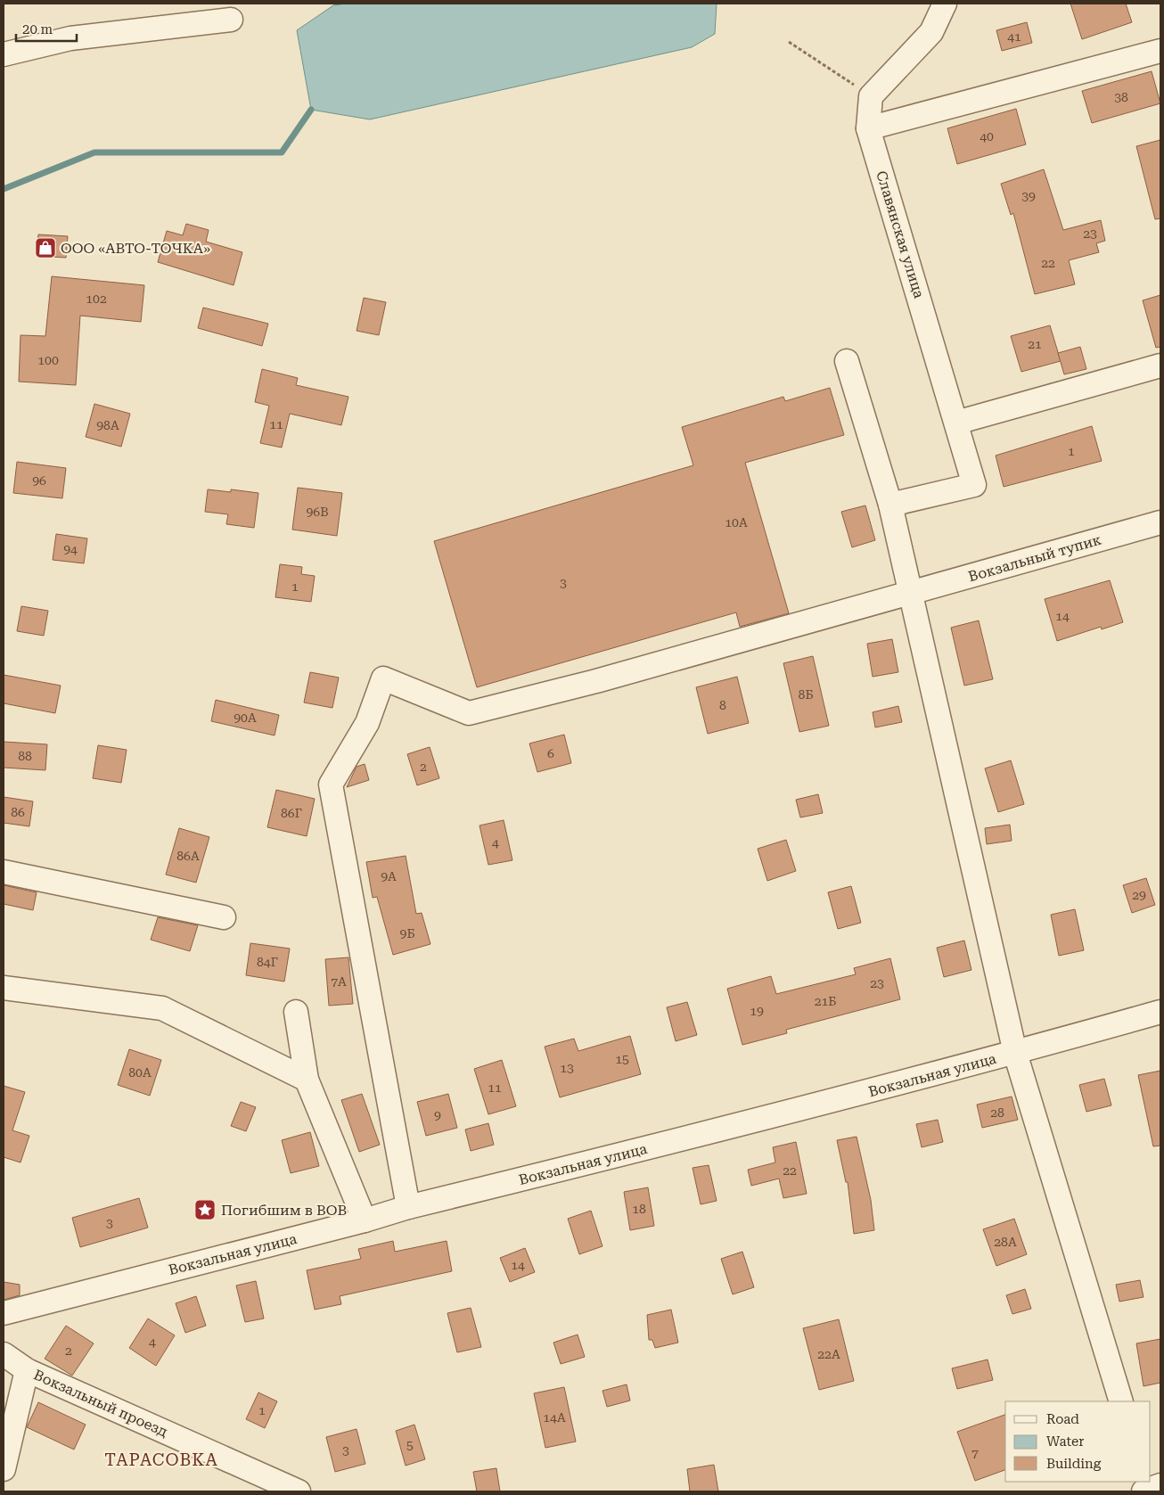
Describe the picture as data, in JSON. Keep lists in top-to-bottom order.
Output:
{
  "streets": {
    "street": [
      "Славянская улица",
      "Вокзальный тупик",
      "Вокзальная улица",
      "Вокзальный проезд"
    ]
  },
  "crossings": [
    ["Вокзальный тупик", "Вокзальная улица"]
  ],
  "districts": ["ТАРАСОВКА"],
  "places": {
    "shop": ["ООО «АВТО-ТОЧКА»"],
    "place": ["Погибшим в ВОВ"]
  },
  "house_numbers": [
    "41",
    "38",
    "40",
    "39",
    "23",
    "22",
    "102",
    "21",
    "100",
    "11",
    "98А",
    "1",
    "96",
    "96В",
    "10А",
    "94",
    "3",
    "1",
    "14",
    "8Б",
    "8",
    "90А",
    "6",
    "88",
    "2",
    "86",
    "86Г",
    "4",
    "86А",
    "9А",
    "29",
    "9Б",
    "84Г",
    "7А",
    "23",
    "21Б",
    "19",
    "15",
    "13",
    "80А",
    "11",
    "28",
    "9",
    "22",
    "18",
    "3",
    "28А",
    "14",
    "4",
    "2",
    "22А",
    "1",
    "14А",
    "5",
    "3",
    "7"
  ],
  "legend": ["Road", "Water", "Building"],
  "scale_bar": "20 m"
}
